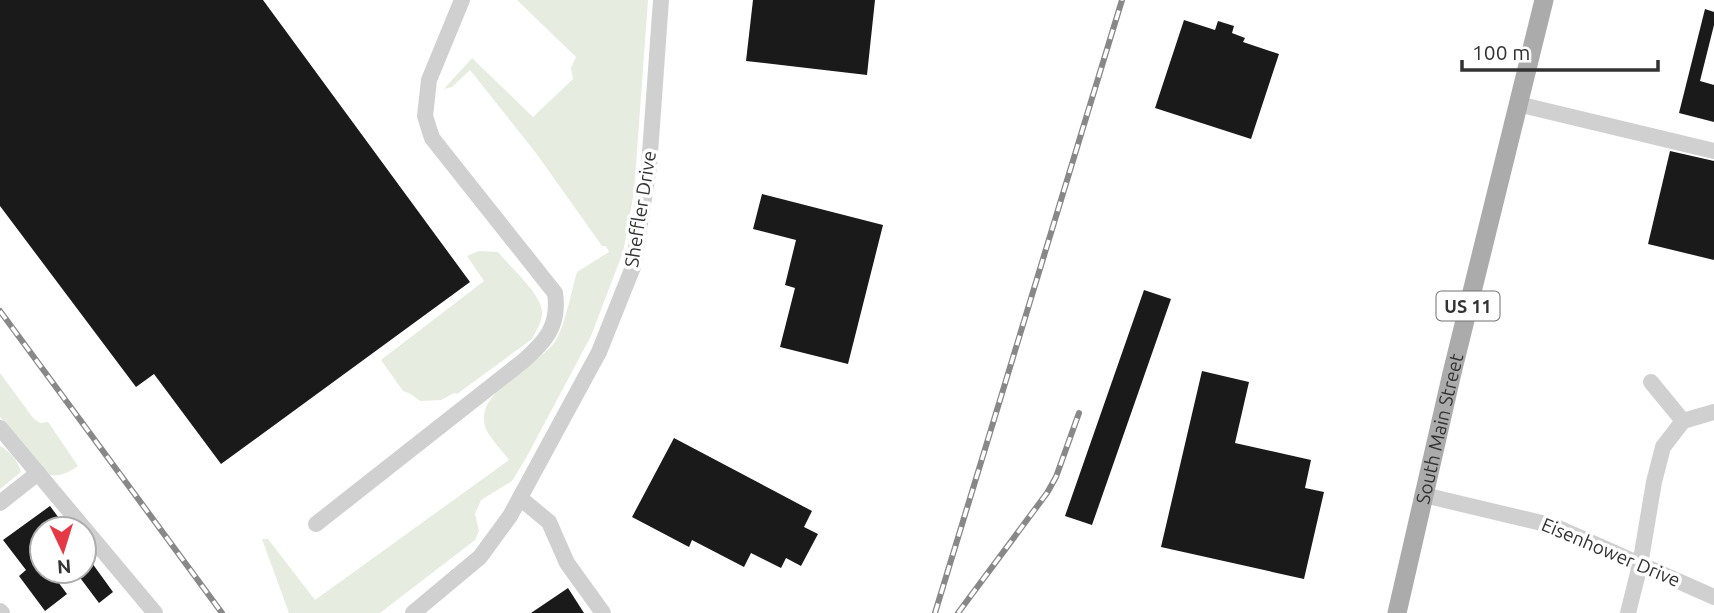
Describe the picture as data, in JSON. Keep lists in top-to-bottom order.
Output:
{
  "streets": {
    "main road": ["US 11", "South Main Street"],
    "street": ["Sheffler Drive", "Eisenhower Drive"]
  },
  "crossings": [
    ["South Main Street", "Eisenhower Drive"]
  ],
  "scale_bar": "100 m",
  "north": "bottom"
}
